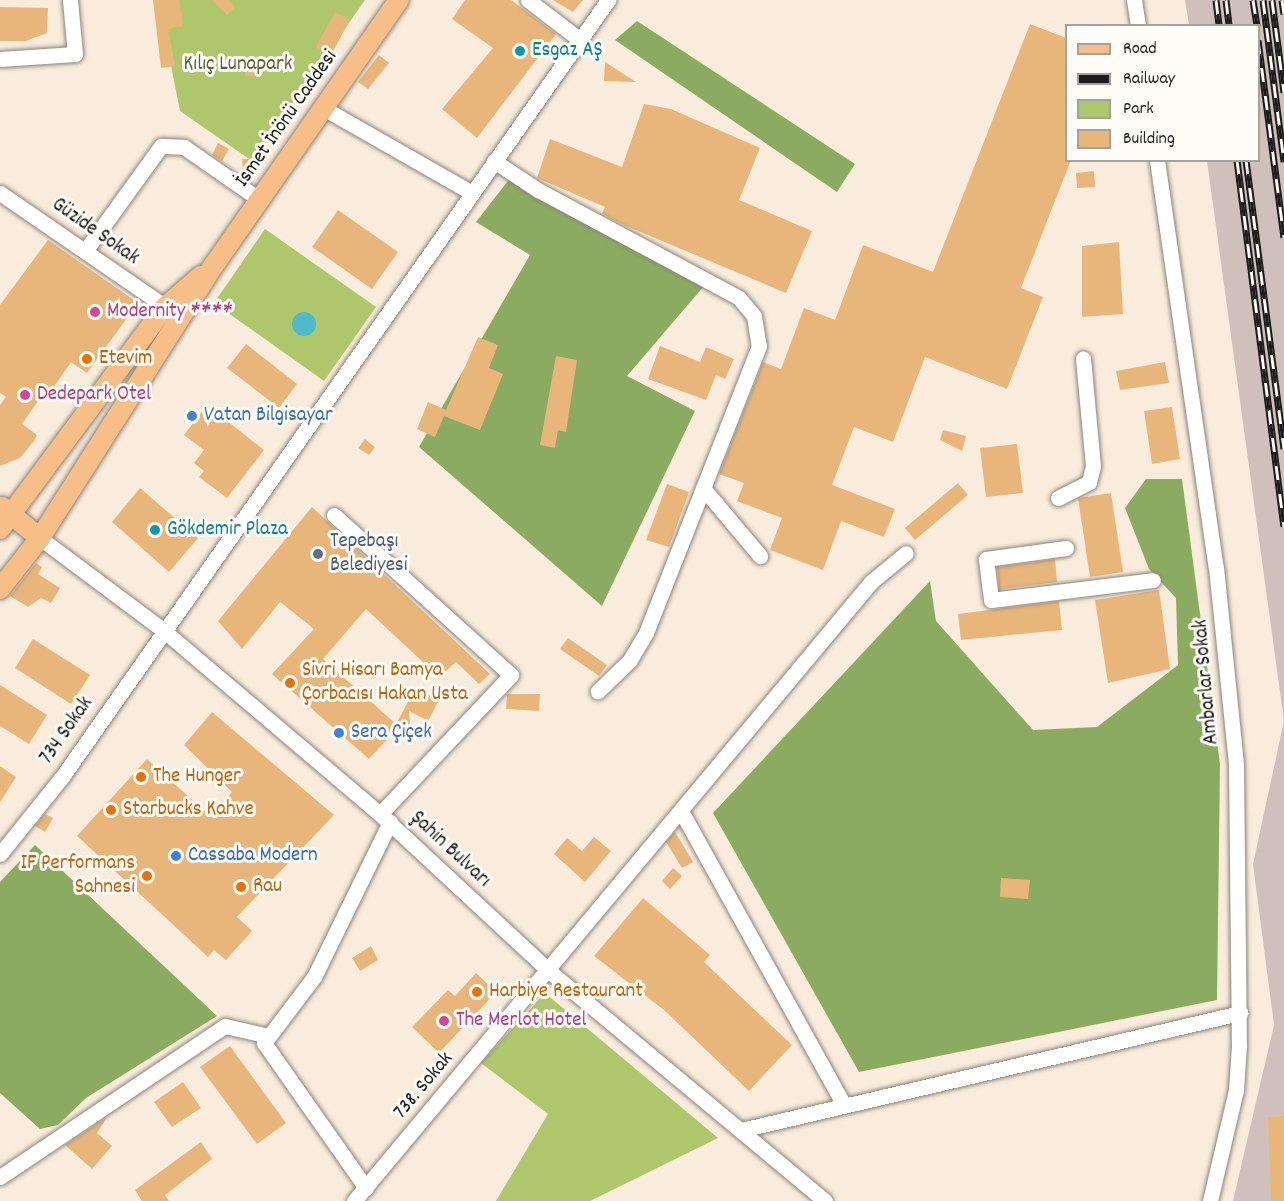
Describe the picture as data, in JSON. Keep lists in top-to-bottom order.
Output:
{
  "streets": {
    "main road": ["İsmet İnönü Caddesi"],
    "street": [
      "Güzide Sokak",
      "Ambarlar Sokak",
      "734 Sokak",
      "Şahin Bulvarı",
      "738. Sokak"
    ]
  },
  "crossings": [
    ["734 Sokak", "Şahin Bulvarı"],
    ["Şahin Bulvarı", "738. Sokak"]
  ],
  "parks": ["Kılıç Lunapark"],
  "places": [
    "Esgaz AŞ",
    "Modernity ****",
    "Etevim",
    "Dedepark Otel",
    "Vatan Bilgisayar",
    "Gökdemir Plaza",
    "Tepebaşı Belediyesi",
    "Sivri Hisarı Bamya Çorbacısı Hakan Usta",
    "Sera Çiçek",
    "The Hunger",
    "Starbucks Kahve",
    "Cassaba Modern",
    "IF Performans Sahnesi",
    "Rau",
    "Harbiye Restaurant",
    "The Merlot Hotel"
  ],
  "legend": [
    "Road",
    "Railway",
    "Park",
    "Building"
  ]
}
